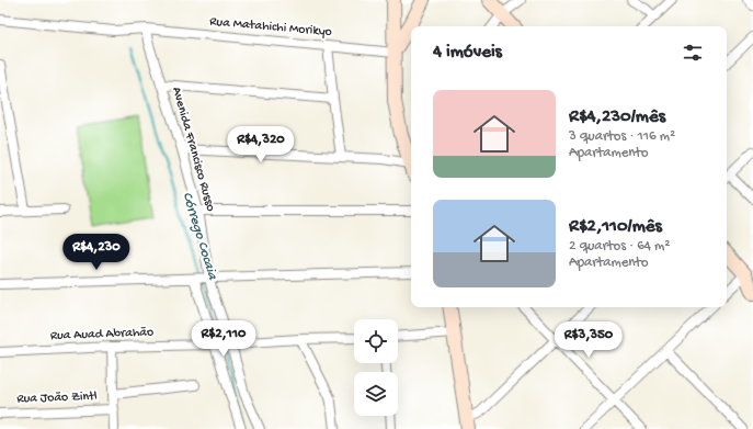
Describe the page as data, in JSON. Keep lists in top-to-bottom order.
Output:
{
  "streets": {
    "street": [
      "Rua Matahichi Morikyo",
      "Avenida Francisco Russo",
      "Rua Auad Abrahão",
      "Rua João Zintl"
    ]
  },
  "crossings": [
    ["Rua Matahichi Morikyo", "Avenida Francisco Russo"],
    ["Avenida Francisco Russo", "Rua Auad Abrahão"]
  ],
  "water": ["Córrego Cocaia"],
  "page": {
    "heading": "4 imóveis",
    "list": [
      {
        "name": "R$4,230/mês",
        "note": "3 quartos · 116 m² · Apartamento"
      },
      {
        "name": "R$2,110/mês",
        "note": "2 quartos · 64 m² · Apartamento"
      }
    ],
    "price": [
      "R$4,320",
      "R$4,230",
      "R$2,110",
      "R$3,350"
    ]
  }
}
